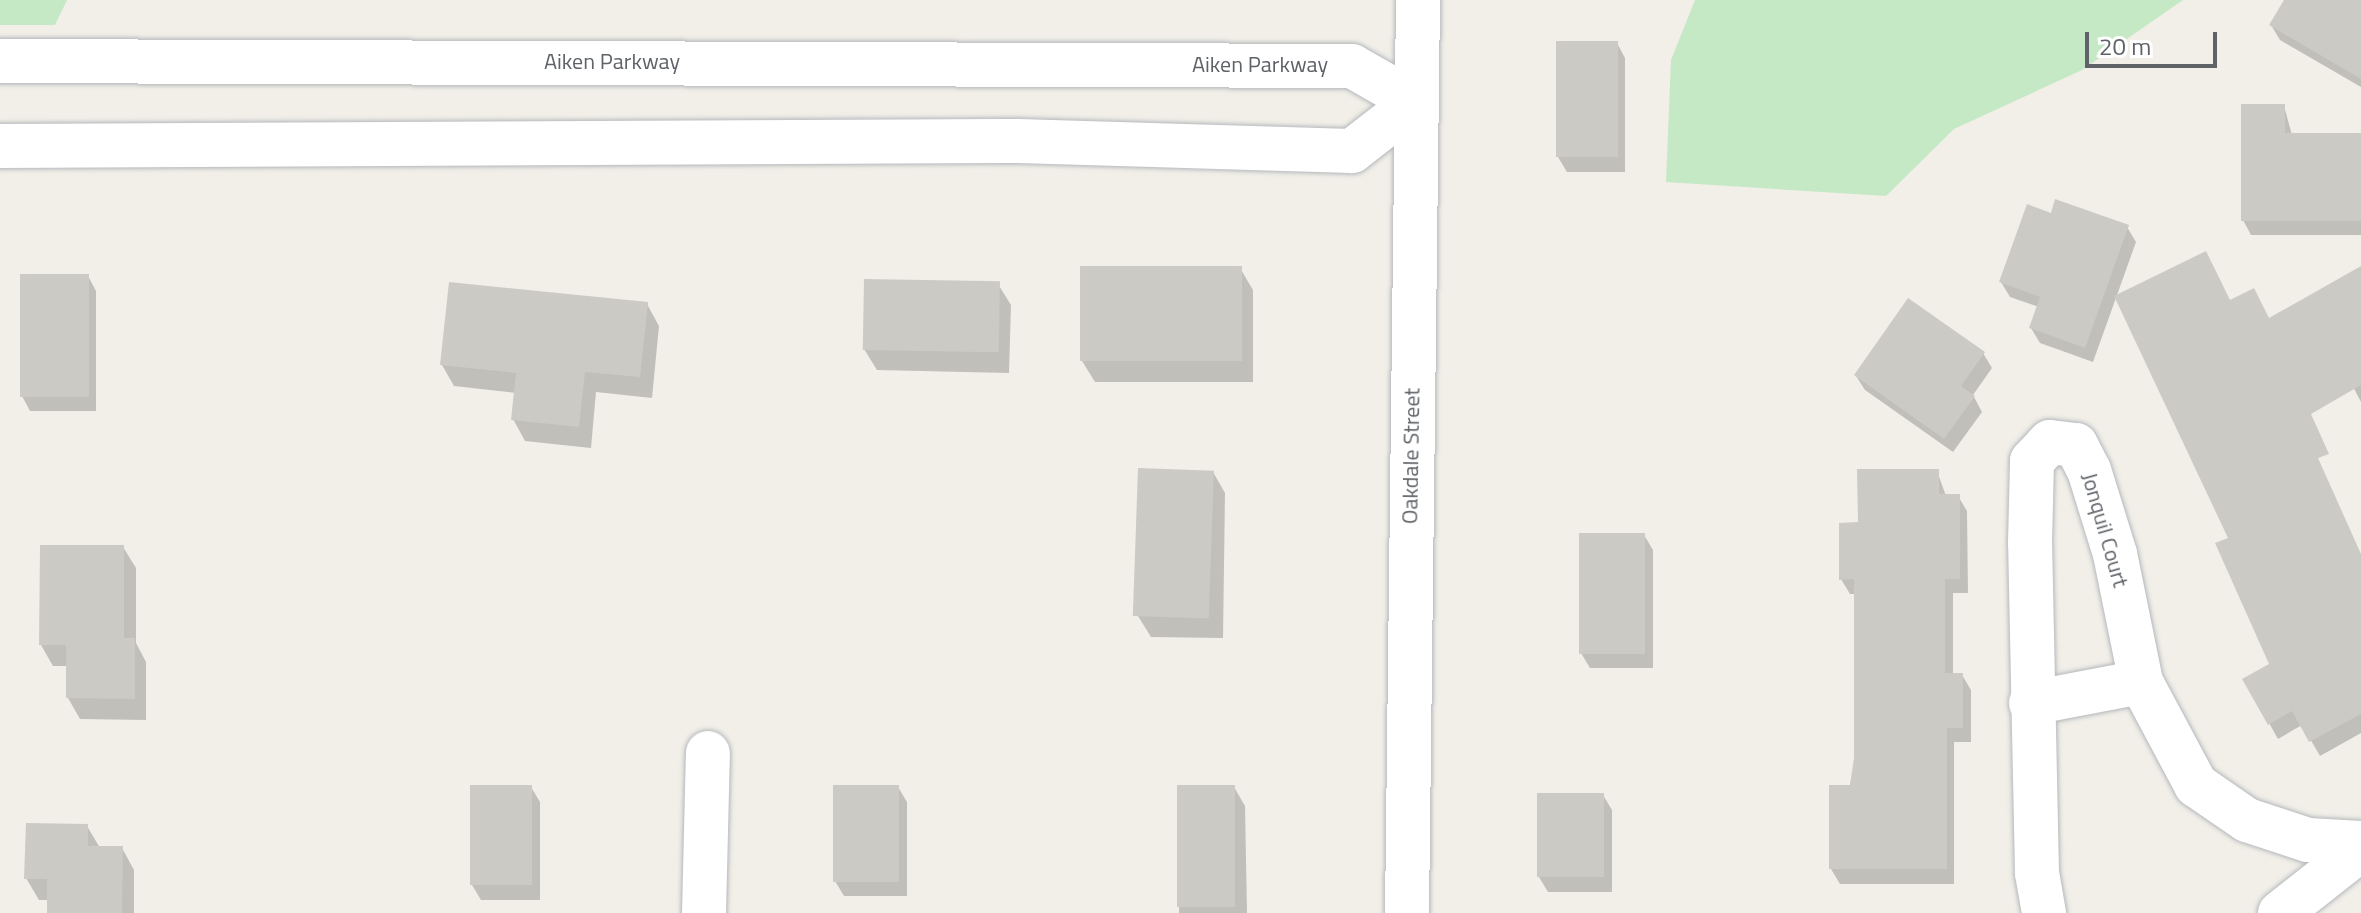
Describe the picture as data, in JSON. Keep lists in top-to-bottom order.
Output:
{
  "streets": {
    "street": ["Aiken Parkway", "Oakdale Street", "Jonquil Court"]
  },
  "crossings": [
    ["Aiken Parkway", "Oakdale Street"]
  ],
  "scale_bar": "20 m"
}
